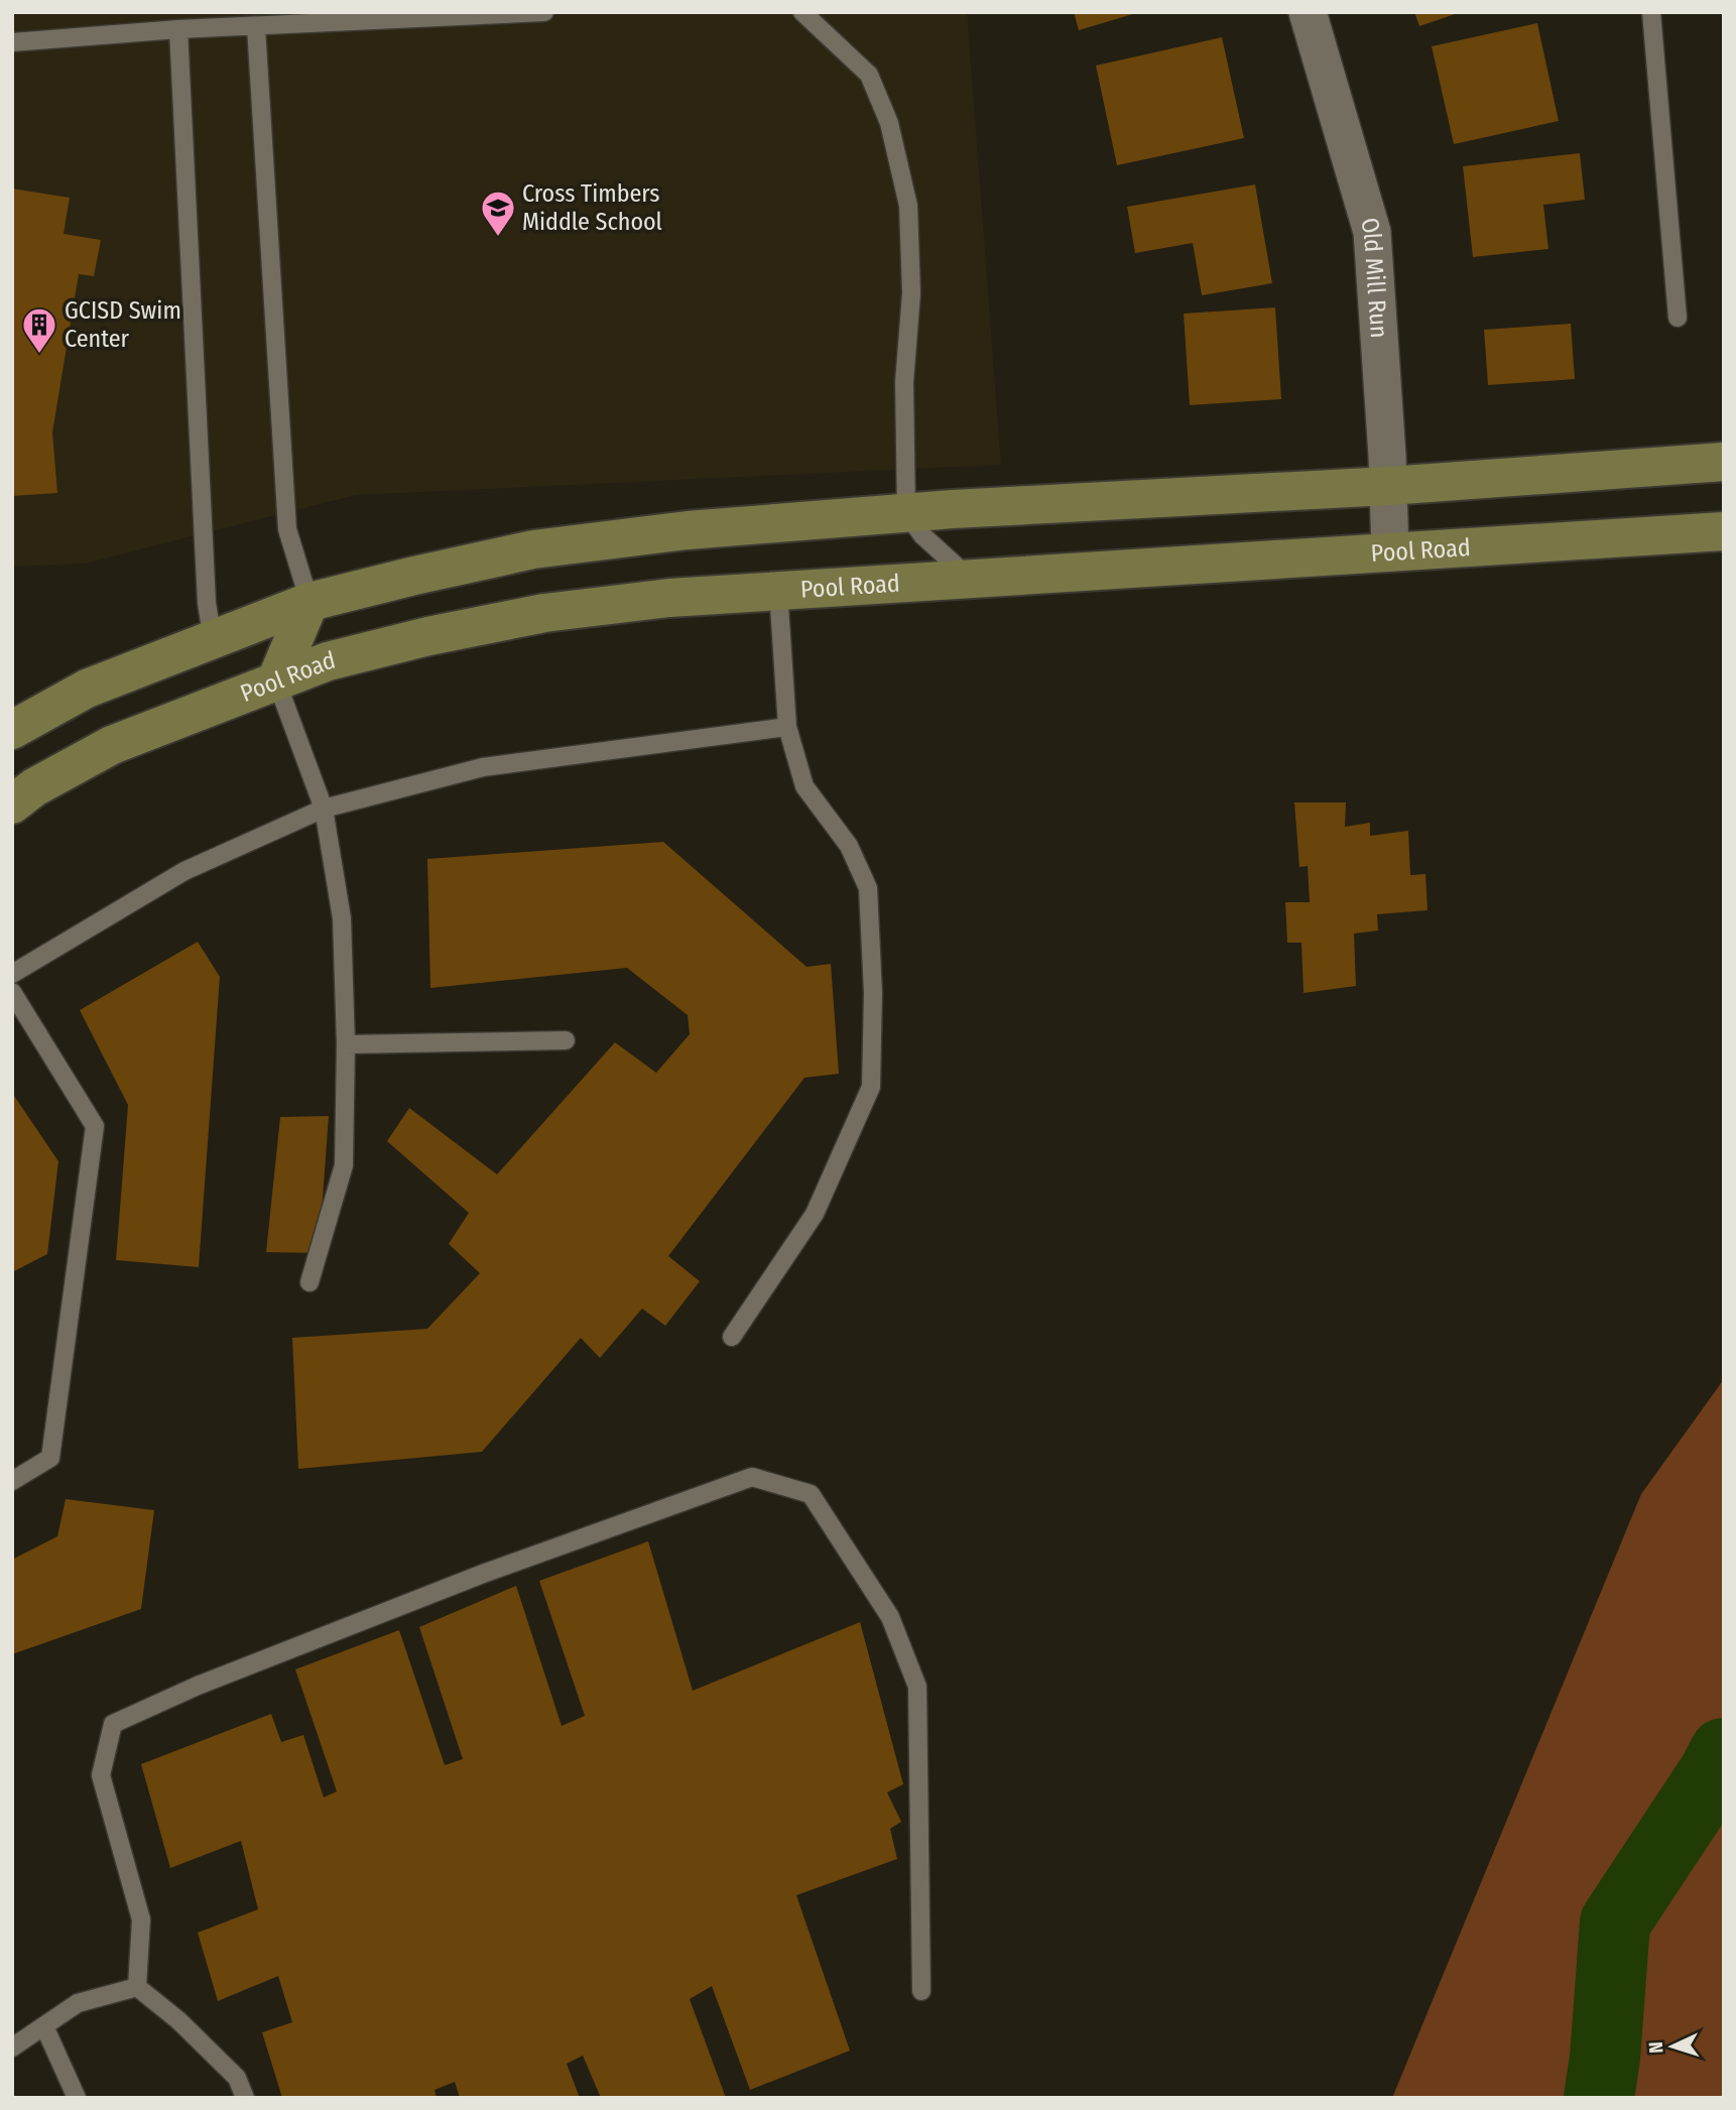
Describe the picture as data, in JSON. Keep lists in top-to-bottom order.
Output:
{
  "streets": {
    "main road": ["Pool Road"],
    "street": ["Old Mill Run"]
  },
  "crossings": [
    ["Old Mill Run", "Pool Road"]
  ],
  "places": {
    "school or university": ["Cross Timbers Middle School"],
    "building": ["GCISD Swim Center"]
  },
  "north": "left"
}
